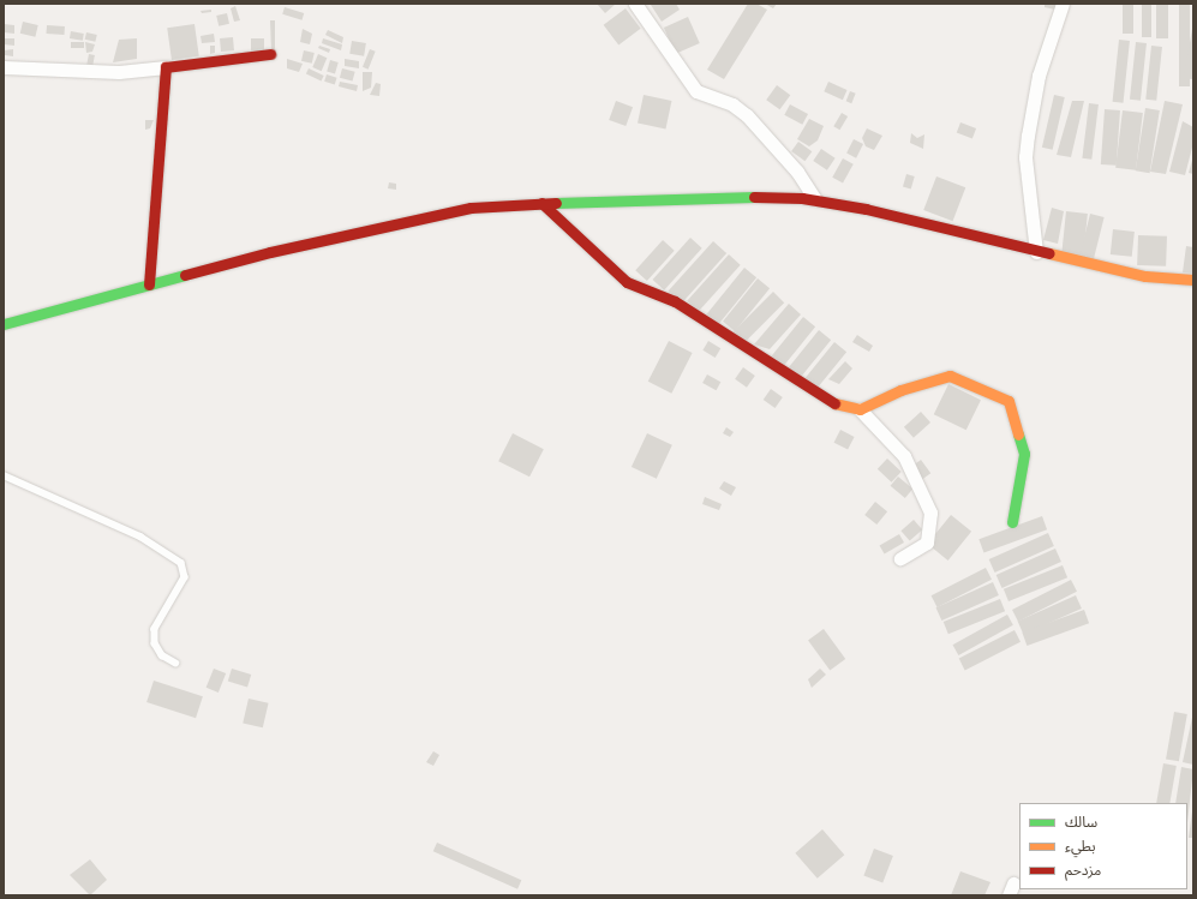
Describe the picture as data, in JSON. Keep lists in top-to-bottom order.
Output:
{
  "legend": ["سالك", "بطيء", "مزدحم"]
}
